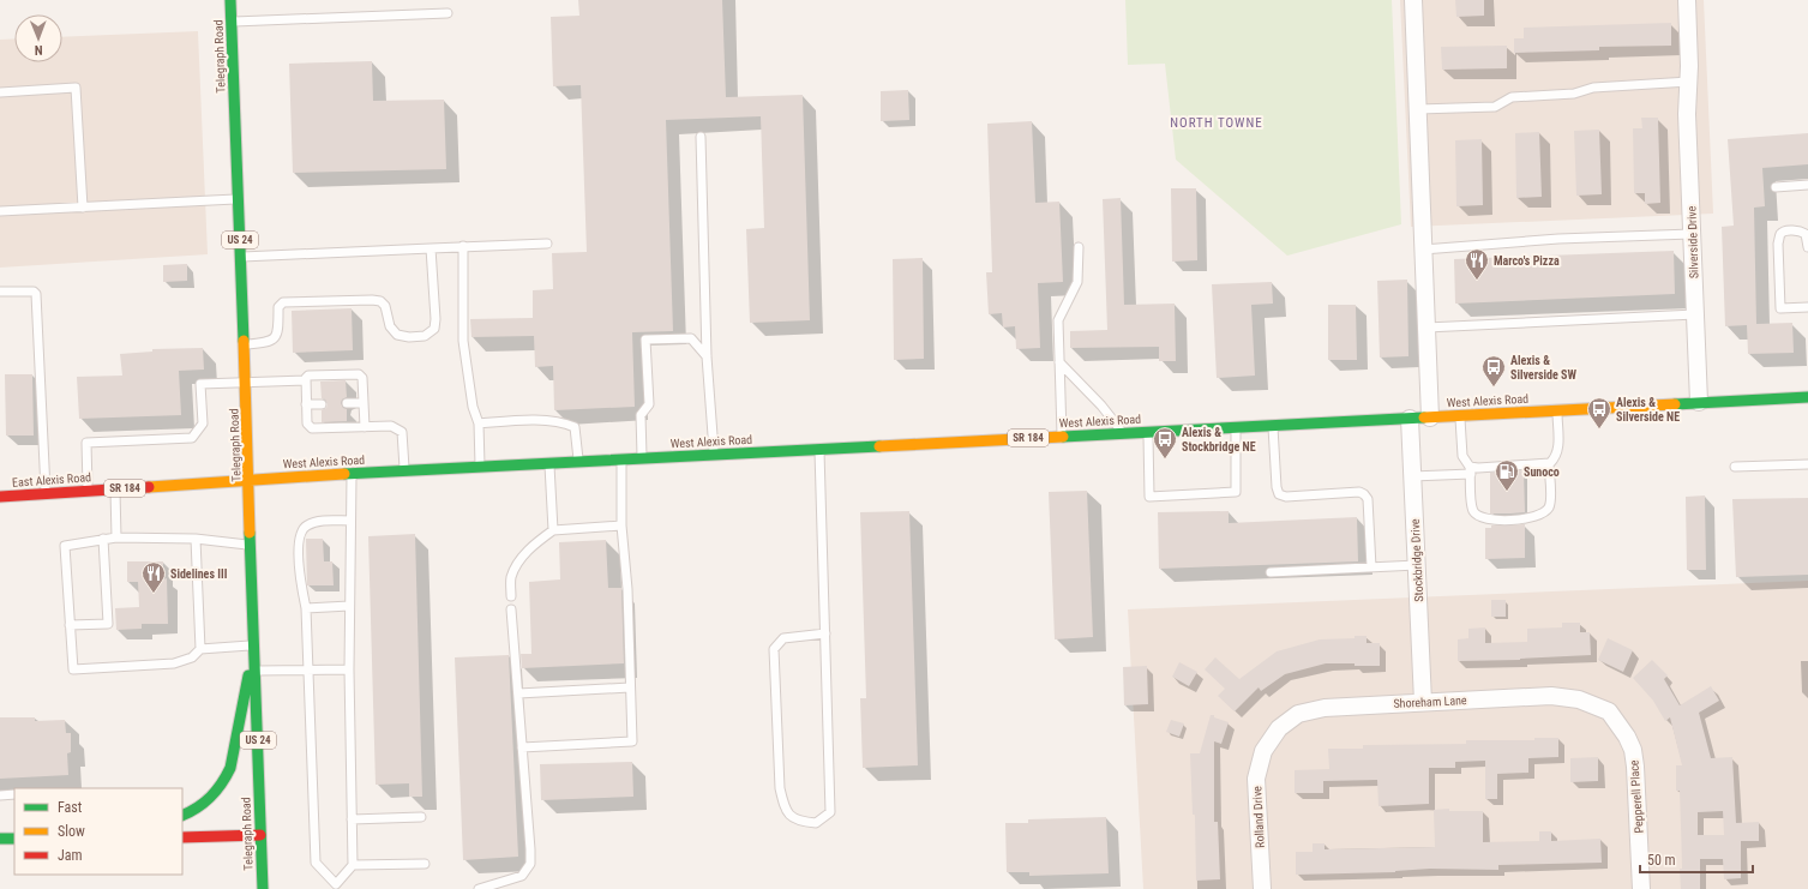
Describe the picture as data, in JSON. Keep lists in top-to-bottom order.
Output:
{
  "streets": {
    "main road": [
      "Telegraph Road",
      "US 24",
      "West Alexis Road",
      "SR 184",
      "East Alexis Road"
    ],
    "street": [
      "Silverside Drive",
      "Stockbridge Drive",
      "Shoreham Lane",
      "Pepperell Place",
      "Rolland Drive"
    ]
  },
  "crossings": [
    ["Telegraph Road", "West Alexis Road"],
    ["Telegraph Road", "East Alexis Road"],
    ["Silverside Drive", "West Alexis Road"],
    ["West Alexis Road", "East Alexis Road"],
    ["West Alexis Road", "Stockbridge Drive"],
    ["Stockbridge Drive", "Shoreham Lane"],
    ["Shoreham Lane", "Pepperell Place"],
    ["Shoreham Lane", "Rolland Drive"]
  ],
  "districts": ["NORTH TOWNE"],
  "places": {
    "restaurant": ["Marco's Pizza", "Sidelines III"],
    "bus stop": ["Alexis & Silverside SW", "Alexis & Silverside NE", "Alexis & Stockbridge NE"],
    "fuel station": ["Sunoco"]
  },
  "legend": ["Fast", "Slow", "Jam"],
  "scale_bar": "50 m",
  "north": "bottom"
}
